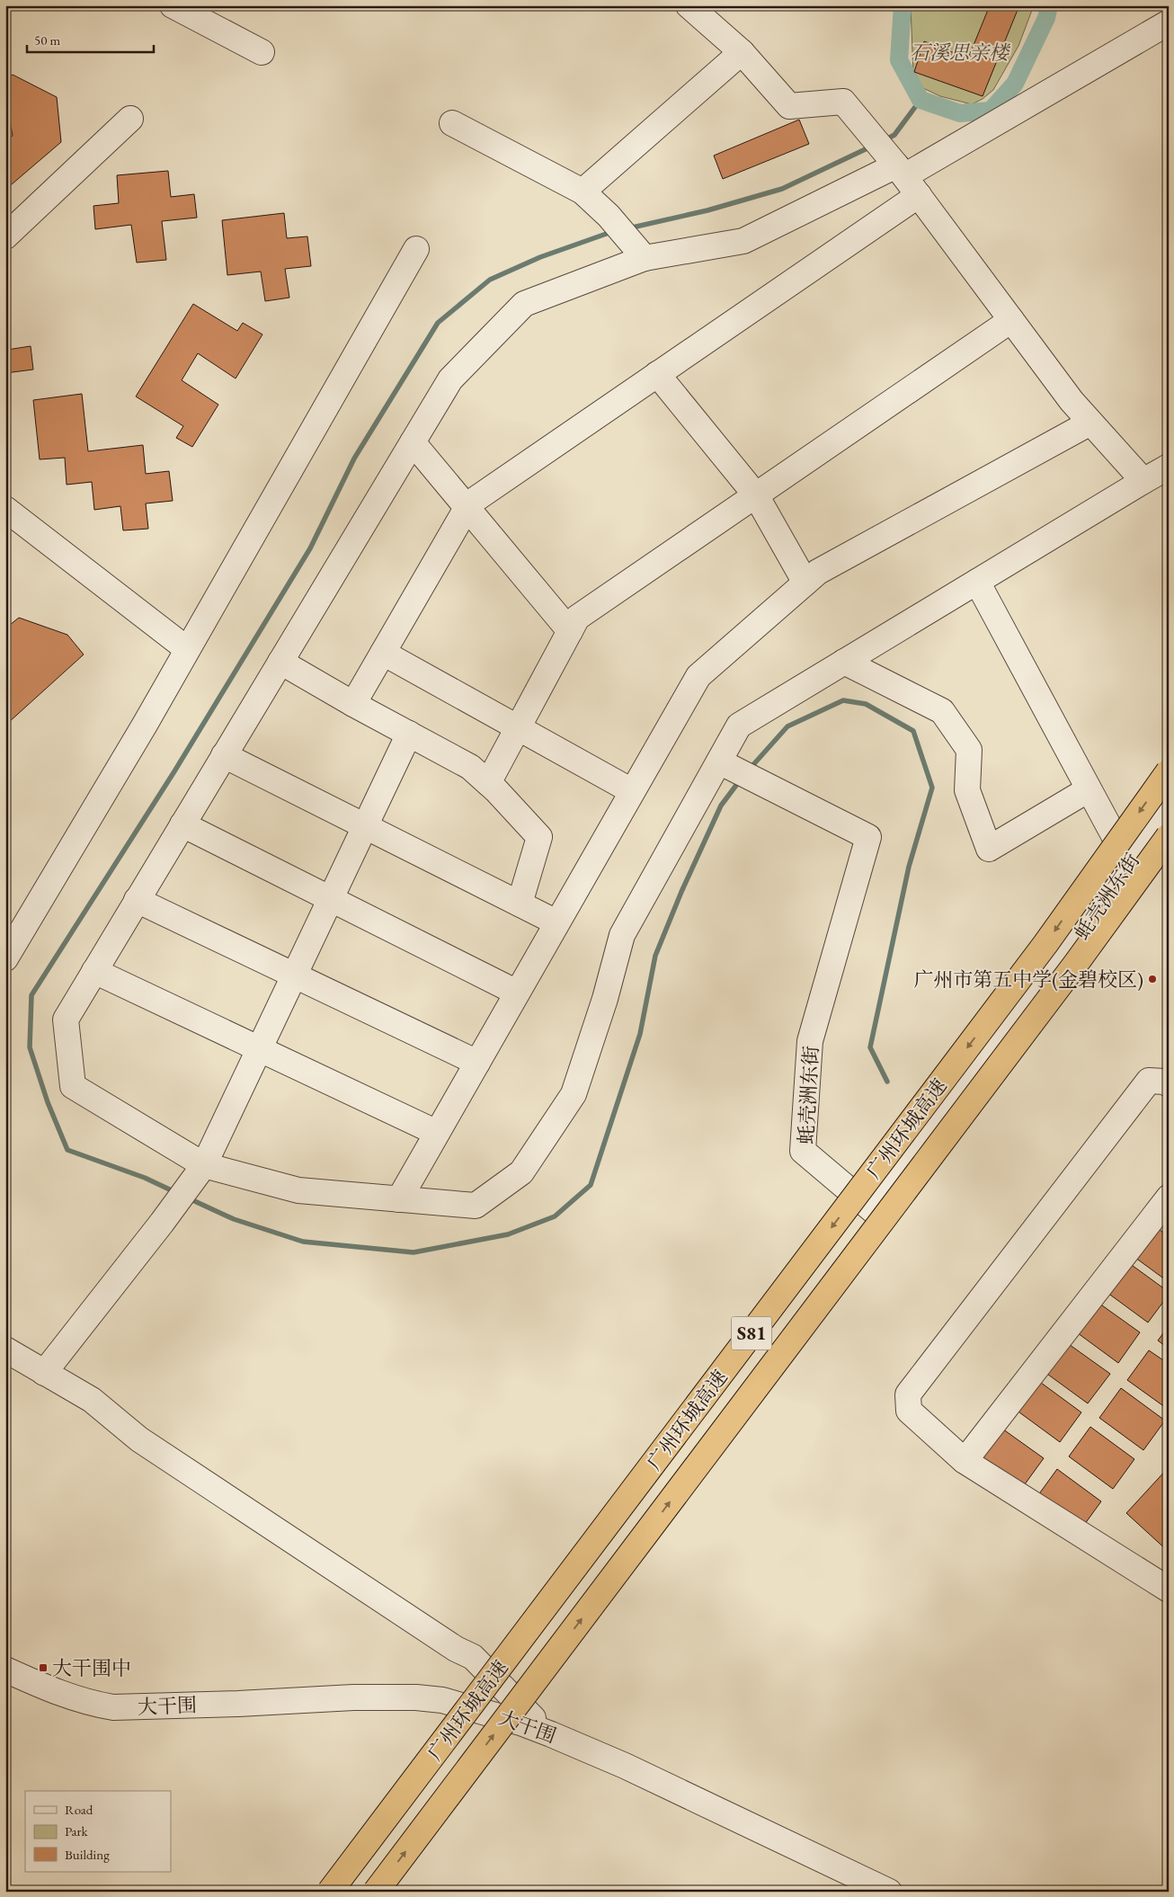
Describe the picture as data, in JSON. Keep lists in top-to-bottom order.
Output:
{
  "streets": {
    "highway": ["广州环城高速", "S81"],
    "street": ["蚝壳洲东街", "大干围"]
  },
  "parks": ["石溪思亲楼"],
  "places": {
    "other": ["广州市第五中学(金碧校区)"],
    "transit": ["大干围中"]
  },
  "legend": ["Road", "Park", "Building"],
  "scale_bar": "50 m"
}
